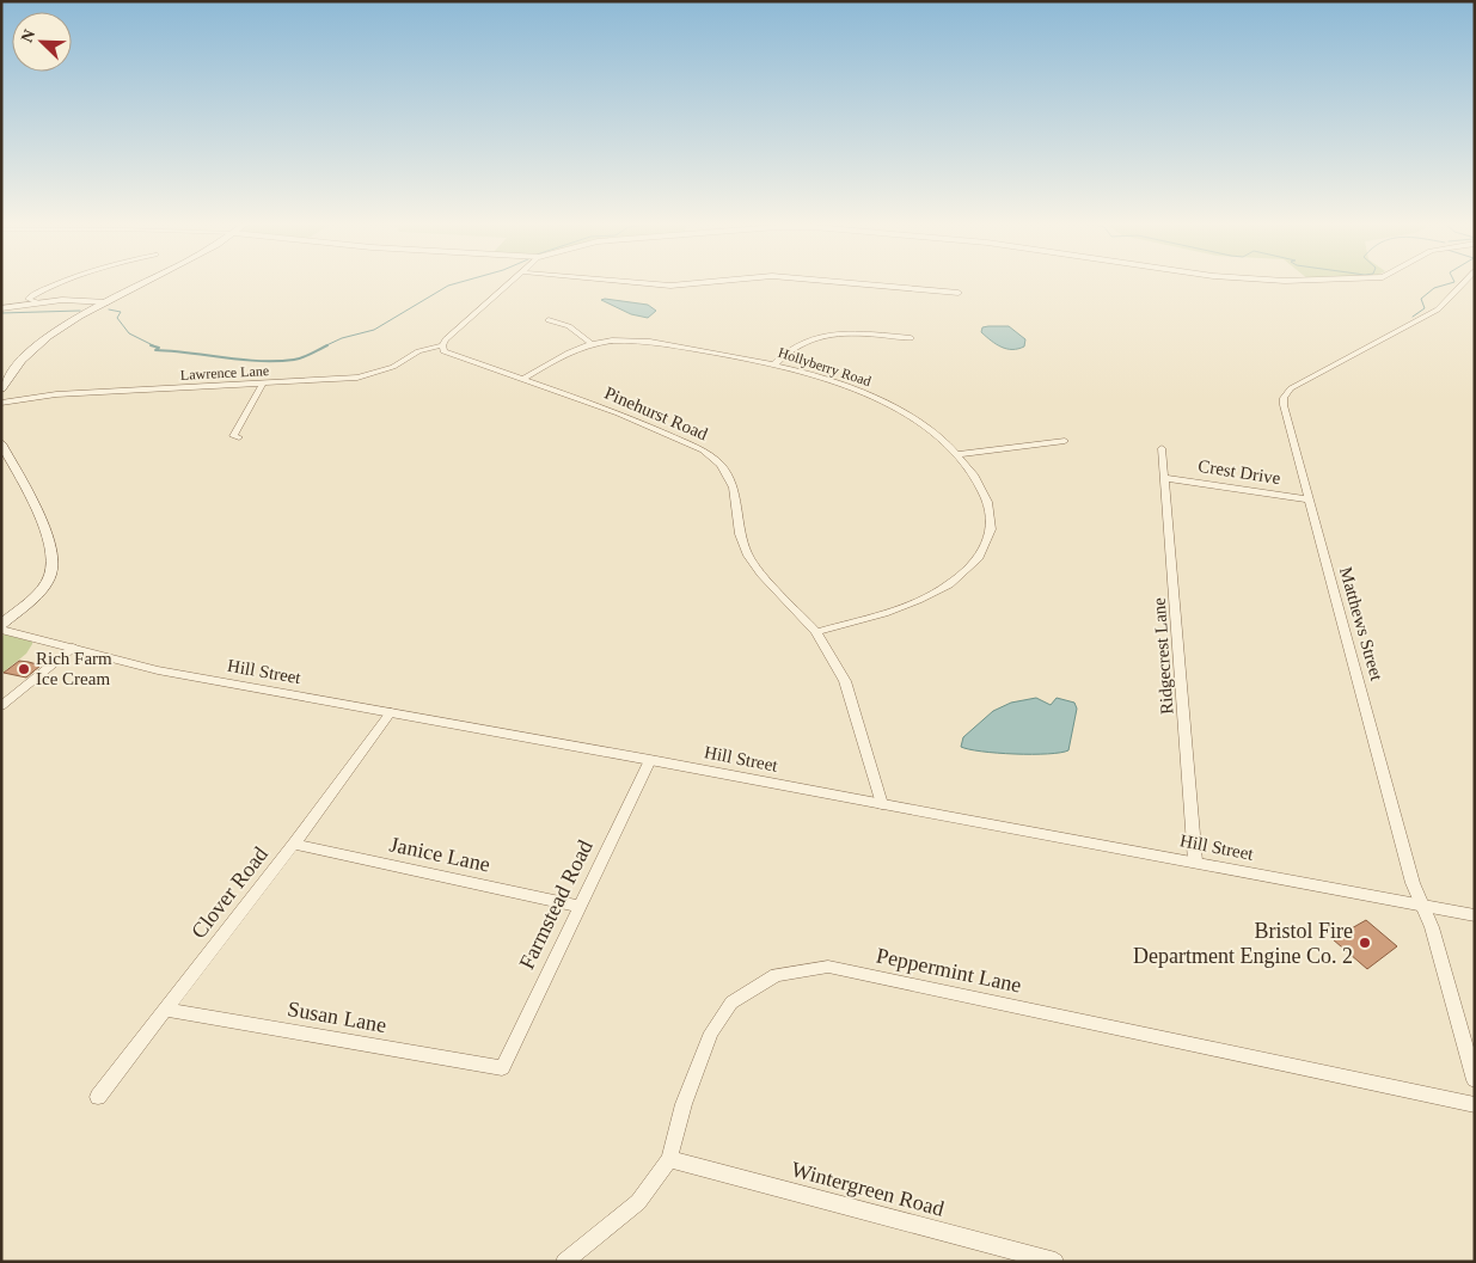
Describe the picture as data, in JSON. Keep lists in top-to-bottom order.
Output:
{
  "streets": {
    "street": [
      "Hollyberry Road",
      "Lawrence Lane",
      "Pinehurst Road",
      "Crest Drive",
      "Matthews Street",
      "Ridgecrest Lane",
      "Hill Street",
      "Janice Lane",
      "Clover Road",
      "Farmstead Road",
      "Peppermint Lane",
      "Susan Lane",
      "Wintergreen Road"
    ]
  },
  "crossings": [
    ["Hollyberry Road", "Pinehurst Road"],
    ["Lawrence Lane", "Pinehurst Road"],
    ["Pinehurst Road", "Hill Street"],
    ["Crest Drive", "Matthews Street"],
    ["Crest Drive", "Ridgecrest Lane"],
    ["Matthews Street", "Hill Street"],
    ["Ridgecrest Lane", "Hill Street"],
    ["Hill Street", "Clover Road"],
    ["Hill Street", "Farmstead Road"],
    ["Janice Lane", "Clover Road"],
    ["Janice Lane", "Farmstead Road"],
    ["Clover Road", "Susan Lane"],
    ["Farmstead Road", "Susan Lane"],
    ["Peppermint Lane", "Wintergreen Road"]
  ],
  "places": ["Rich Farm Ice Cream", "Bristol Fire Department Engine Co. 2"],
  "north": "top left"
}
